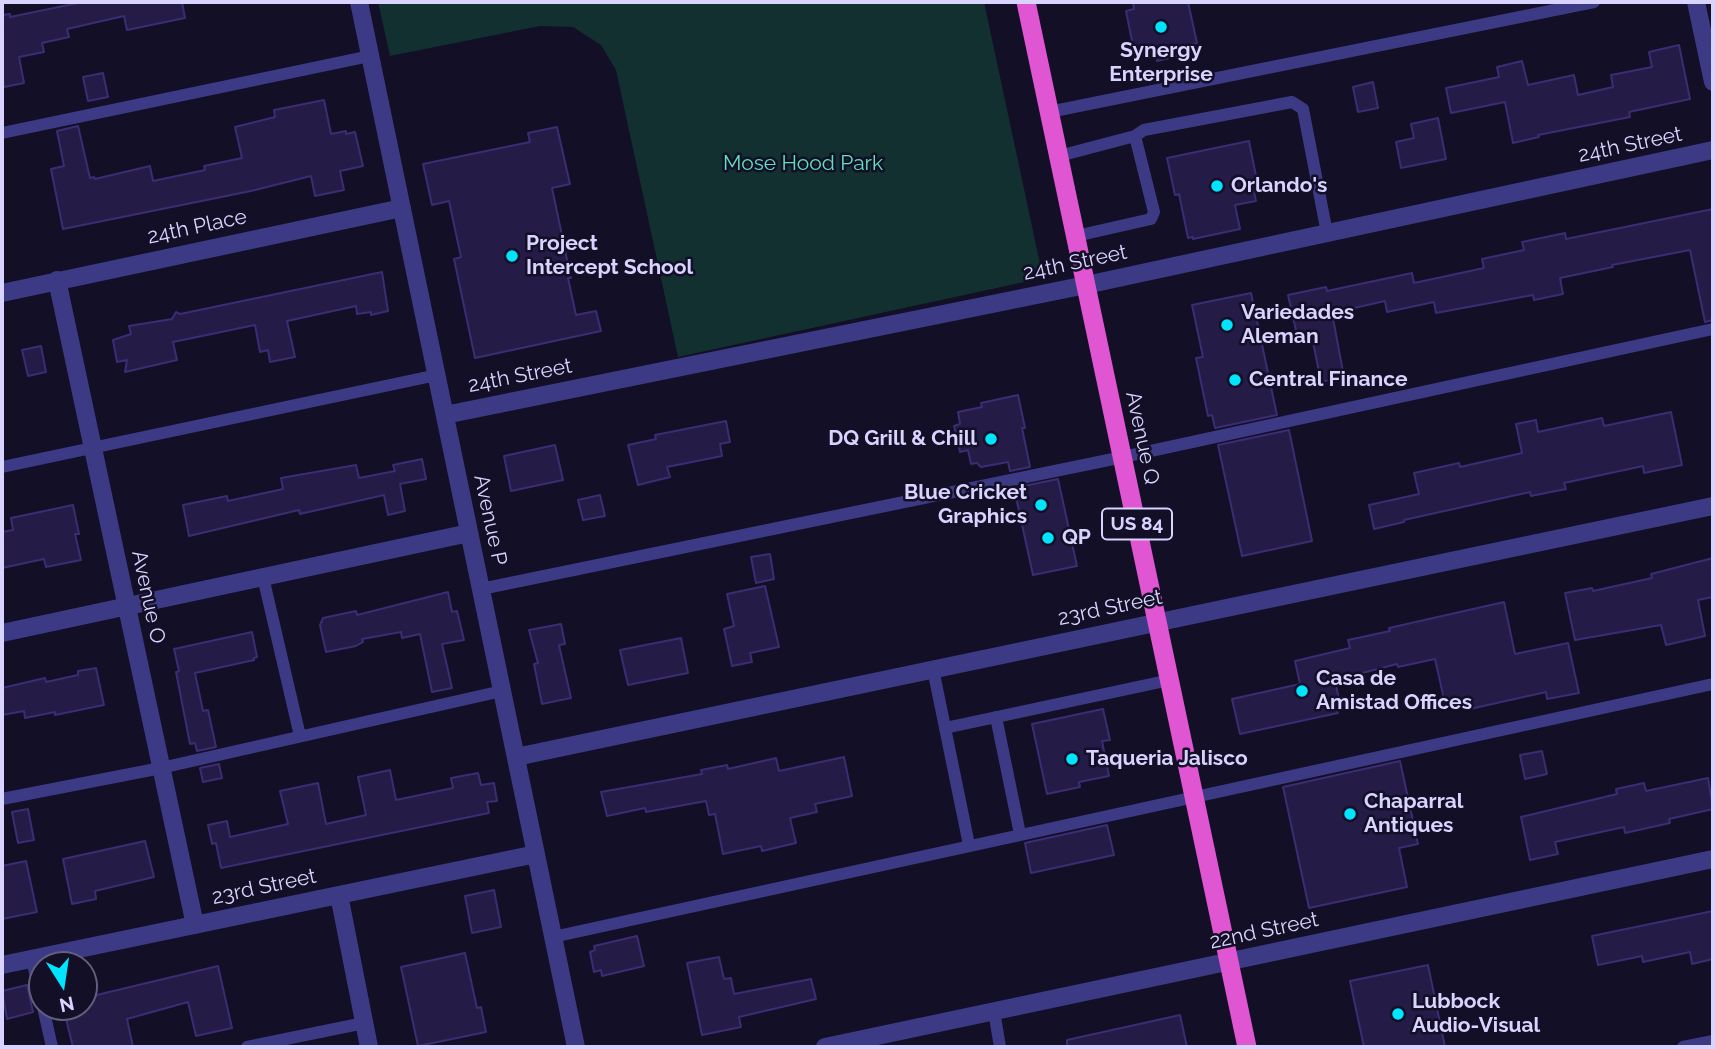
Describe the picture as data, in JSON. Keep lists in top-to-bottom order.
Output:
{
  "streets": {
    "highway": ["Avenue Q", "US 84"],
    "street": [
      "24th Street",
      "24th Place",
      "Avenue P",
      "Avenue O",
      "23rd Street",
      "22nd Street"
    ]
  },
  "crossings": [
    ["24th Street", "Avenue Q"],
    ["24th Street", "Avenue P"],
    ["24th Place", "Avenue P"],
    ["24th Place", "Avenue O"],
    ["Avenue Q", "23rd Street"],
    ["Avenue Q", "22nd Street"],
    ["Avenue P", "23rd Street"],
    ["Avenue O", "23rd Street"]
  ],
  "parks": ["Mose Hood Park"],
  "places": [
    "Synergy Enterprise",
    "Orlando's",
    "Project Intercept School",
    "Variedades Aleman",
    "Central Finance",
    "DQ Grill & Chill",
    "Blue Cricket Graphics",
    "QP",
    "Casa de Amistad Offices",
    "Taqueria Jalisco",
    "Chaparral Antiques",
    "Lubbock Audio-Visual"
  ],
  "north": "bottom"
}
